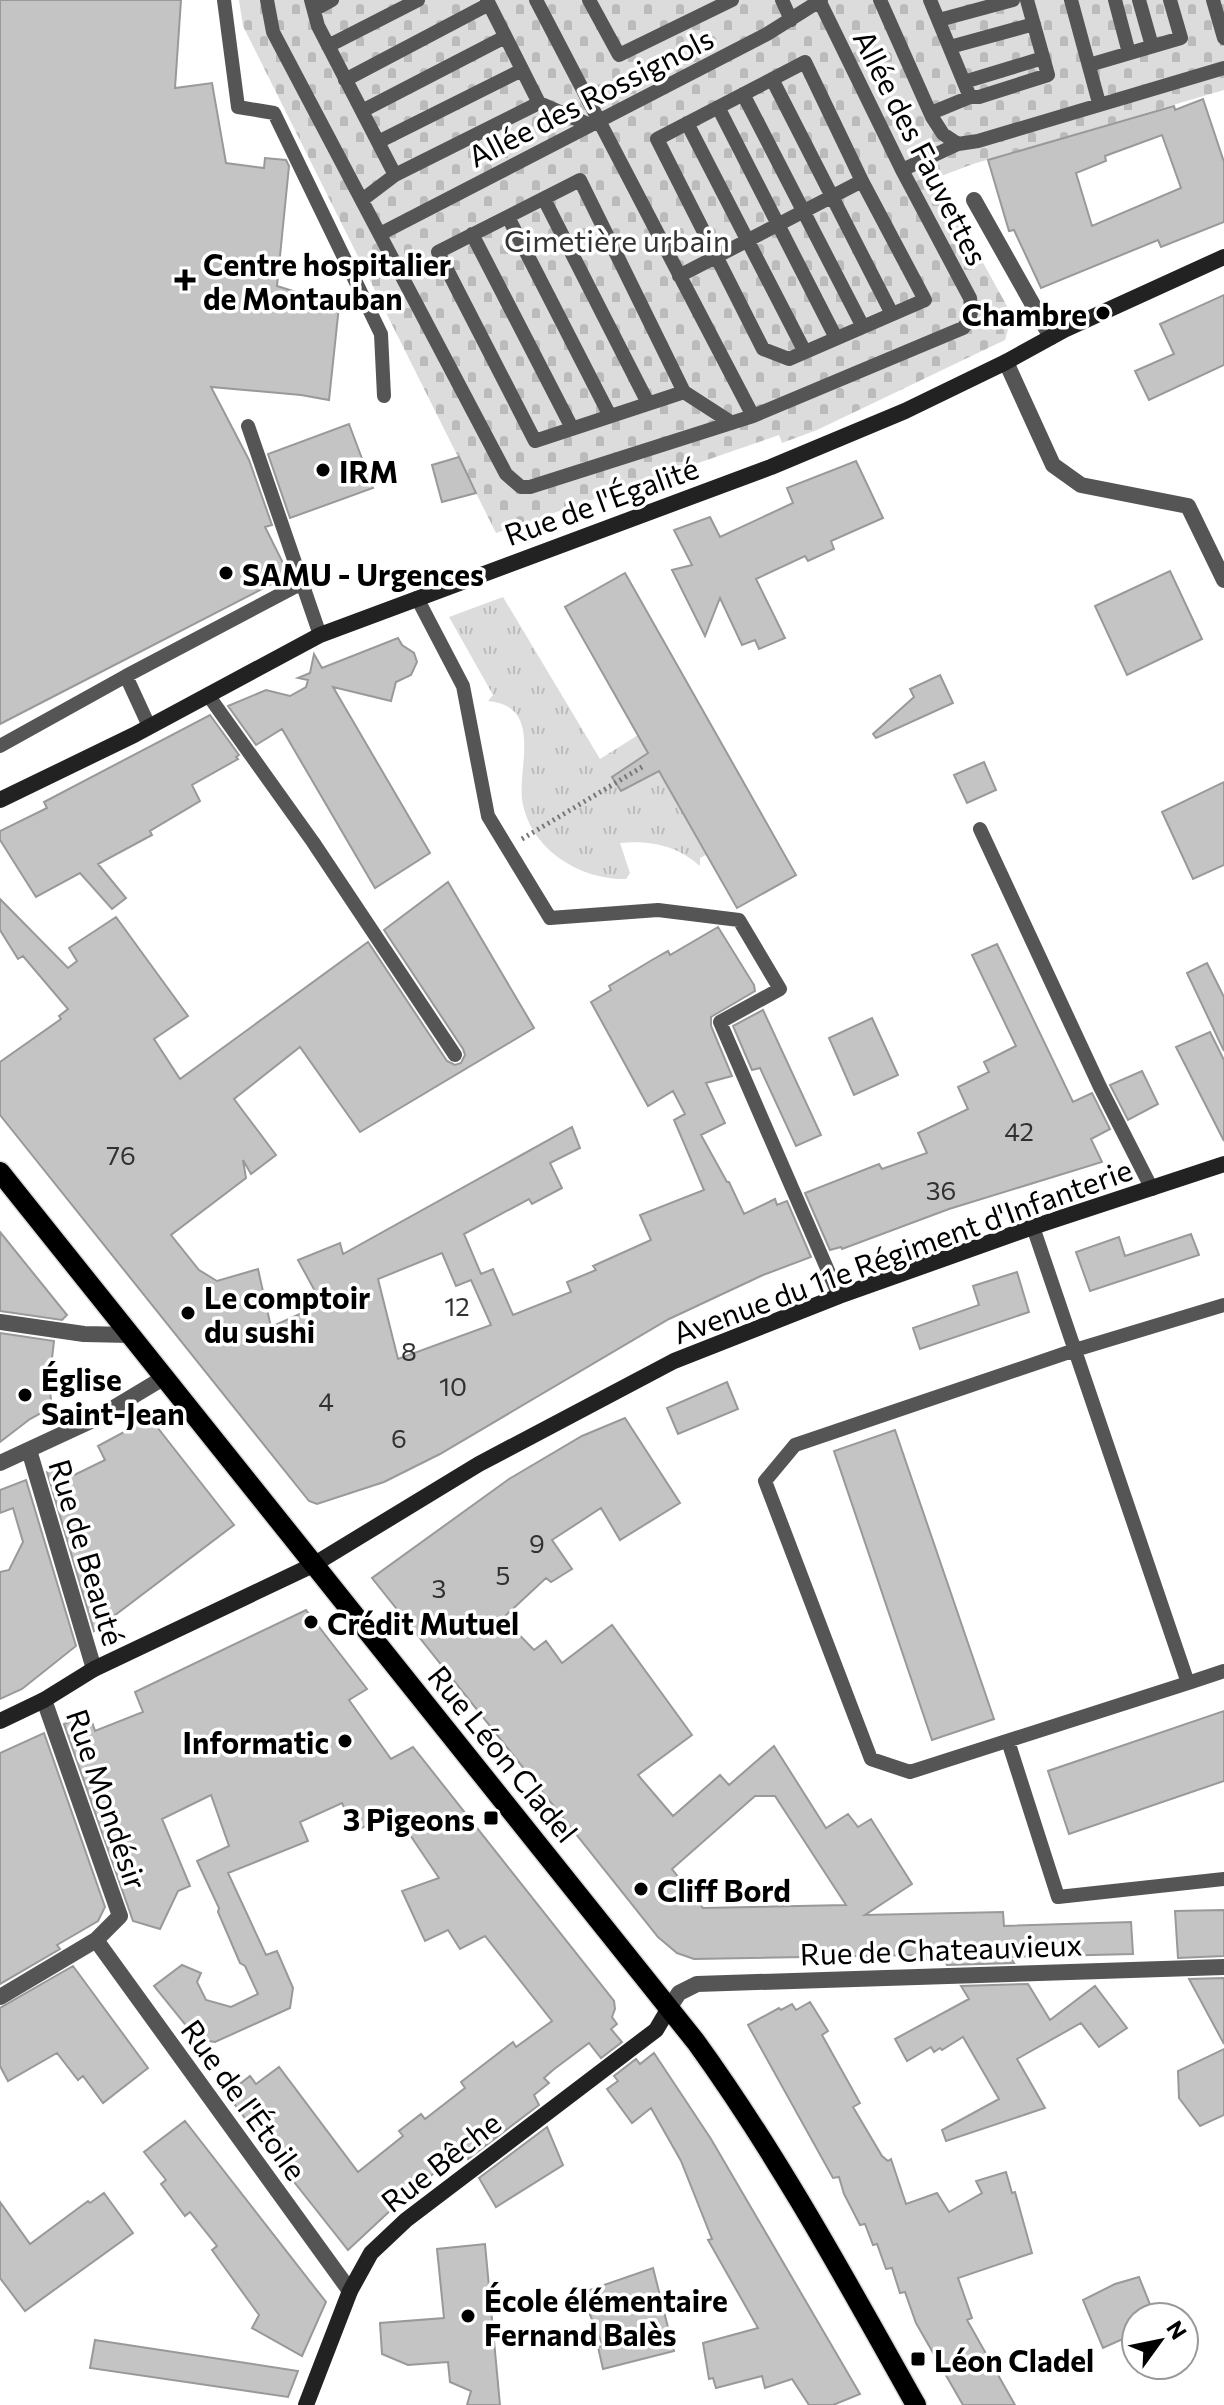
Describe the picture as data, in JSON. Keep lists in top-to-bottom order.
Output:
{
  "streets": {
    "main road": ["Rue Léon Cladel"],
    "street": [
      "Rue de l'Égalité",
      "Avenue du 11e Régiment d'Infanterie",
      "Rue de Beauté",
      "Rue Mondésir",
      "Rue de Chateauvieux",
      "Rue de l'Étoile",
      "Rue Bêche"
    ],
    "lane": ["Allée des Rossignols", "Allée des Fauvettes"]
  },
  "crossings": [
    ["Allée des Rossignols", "Allée des Fauvettes"],
    ["Avenue du 11e Régiment d'Infanterie", "Rue de Beauté"],
    ["Avenue du 11e Régiment d'Infanterie", "Rue Léon Cladel"],
    ["Avenue du 11e Régiment d'Infanterie", "Rue Mondésir"],
    ["Rue Léon Cladel", "Rue de Chateauvieux"],
    ["Rue Léon Cladel", "Rue Bêche"],
    ["Rue Mondésir", "Rue de l'Étoile"],
    ["Rue de Chateauvieux", "Rue Bêche"],
    ["Rue de l'Étoile", "Rue Bêche"]
  ],
  "parks": ["Cimetière urbain"],
  "places": {
    "health": ["Centre hospitalier de Montauban"],
    "other": [
      "Chambre",
      "IRM",
      "SAMU - Urgences",
      "Le comptoir du sushi",
      "Église Saint-Jean",
      "Crédit Mutuel",
      "Informatic",
      "Cliff Bord",
      "École élémentaire Fernand Balès"
    ],
    "transit": ["3 Pigeons", "Léon Cladel"]
  },
  "house_numbers": [
    "42",
    "76",
    "36",
    "12",
    "8",
    "10",
    "4",
    "6",
    "9",
    "5",
    "3"
  ],
  "north": "top right"
}
